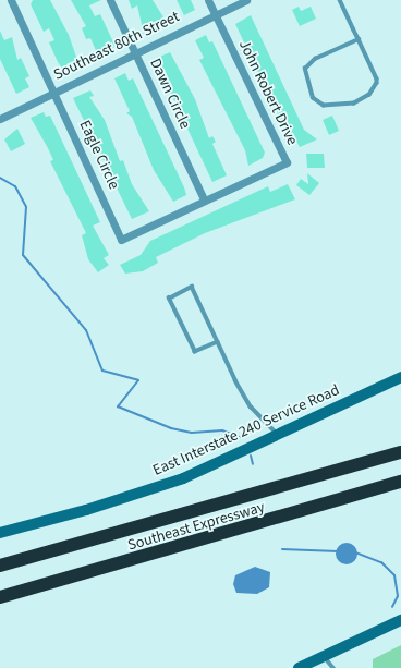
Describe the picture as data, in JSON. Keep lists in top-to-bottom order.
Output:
{
  "streets": {
    "highway": ["Southeast Expressway"],
    "street": [
      "Southeast 80th Street",
      "John Robert Drive",
      "Dawn Circle",
      "Eagle Circle",
      "East Interstate 240 Service Road"
    ]
  },
  "crossings": [
    ["Southeast 80th Street", "John Robert Drive"],
    ["Southeast 80th Street", "Dawn Circle"],
    ["Southeast 80th Street", "Eagle Circle"],
    ["John Robert Drive", "Dawn Circle"],
    ["John Robert Drive", "Eagle Circle"],
    ["Dawn Circle", "Eagle Circle"]
  ]
}
